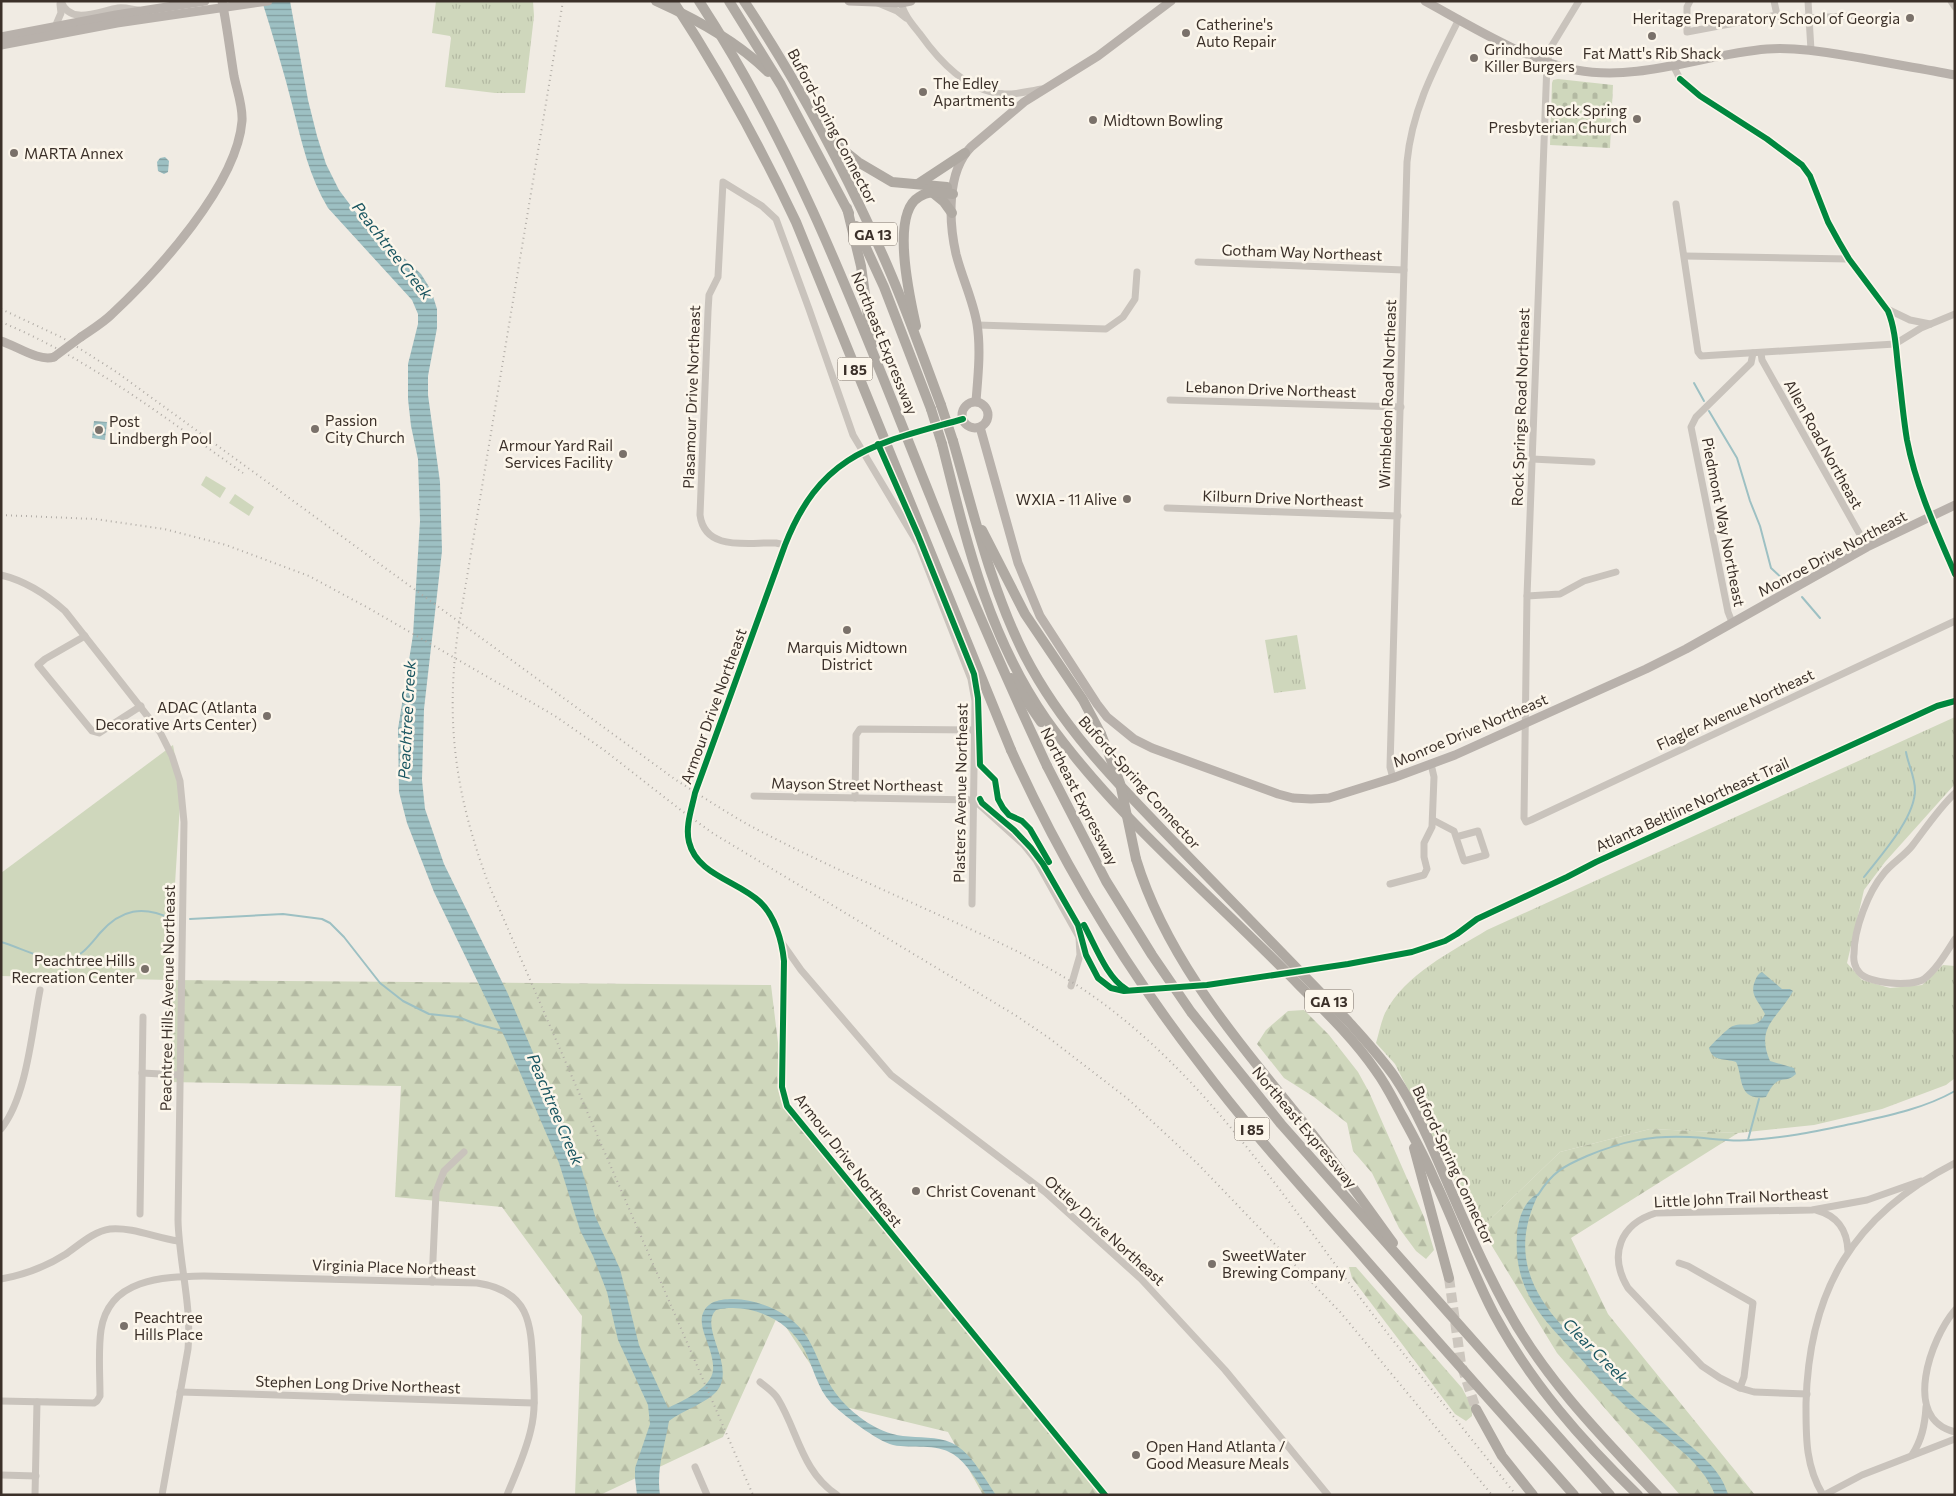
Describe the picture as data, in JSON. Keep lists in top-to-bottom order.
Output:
{
  "streets": {
    "highway": [
      "Buford-Spring Connector",
      "GA 13",
      "Northeast Expressway",
      "I 85"
    ],
    "main road": ["Monroe Drive Northeast"],
    "street": [
      "Gotham Way Northeast",
      "Lebanon Drive Northeast",
      "Wimbledon Road Northeast",
      "Plasamour Drive Northeast",
      "Rock Springs Road Northeast",
      "Allen Road Northeast",
      "Kilburn Drive Northeast",
      "Piedmont Way Northeast",
      "Armour Drive Northeast",
      "Flagler Avenue Northeast",
      "Mayson Street Northeast",
      "Plasters Avenue Northeast",
      "Peachtree Hills Avenue Northeast",
      "Little John Trail Northeast",
      "Ottley Drive Northeast",
      "Virginia Place Northeast",
      "Stephen Long Drive Northeast"
    ],
    "cycle path": ["Atlanta Beltline Northeast Trail"]
  },
  "crossings": [
    ["Gotham Way Northeast", "Wimbledon Road Northeast"],
    ["Lebanon Drive Northeast", "Wimbledon Road Northeast"],
    ["Wimbledon Road Northeast", "Kilburn Drive Northeast"],
    ["Wimbledon Road Northeast", "Monroe Drive Northeast"],
    ["Plasamour Drive Northeast", "Armour Drive Northeast"],
    ["Plasamour Drive Northeast", "Plasters Avenue Northeast"],
    ["Rock Springs Road Northeast", "Monroe Drive Northeast"],
    ["Rock Springs Road Northeast", "Flagler Avenue Northeast"],
    ["Allen Road Northeast", "Monroe Drive Northeast"],
    ["Piedmont Way Northeast", "Monroe Drive Northeast"],
    ["Monroe Drive Northeast", "Armour Drive Northeast"],
    ["Armour Drive Northeast", "Plasters Avenue Northeast"],
    ["Armour Drive Northeast", "Ottley Drive Northeast"],
    ["Mayson Street Northeast", "Plasters Avenue Northeast"],
    ["Peachtree Hills Avenue Northeast", "Virginia Place Northeast"],
    ["Peachtree Hills Avenue Northeast", "Stephen Long Drive Northeast"],
    ["Virginia Place Northeast", "Stephen Long Drive Northeast"]
  ],
  "water": ["Peachtree Creek", "Clear Creek"],
  "places": [
    "Heritage Preparatory School of Georgia",
    "Catherine's Auto Repair",
    "Fat Matt's Rib Shack",
    "Grindhouse Killer Burgers",
    "The Edley Apartments",
    "Rock Spring Presbyterian Church",
    "Midtown Bowling",
    "MARTA Annex",
    "Passion City Church",
    "Post Lindbergh Pool",
    "Armour Yard Rail Services Facility",
    "WXIA - 11 Alive",
    "Marquis Midtown District",
    "ADAC (Atlanta Decorative Arts Center)",
    "Peachtree Hills Recreation Center",
    "Christ Covenant",
    "SweetWater Brewing Company",
    "Peachtree Hills Place",
    "Open Hand Atlanta / Good Measure Meals"
  ]
}
